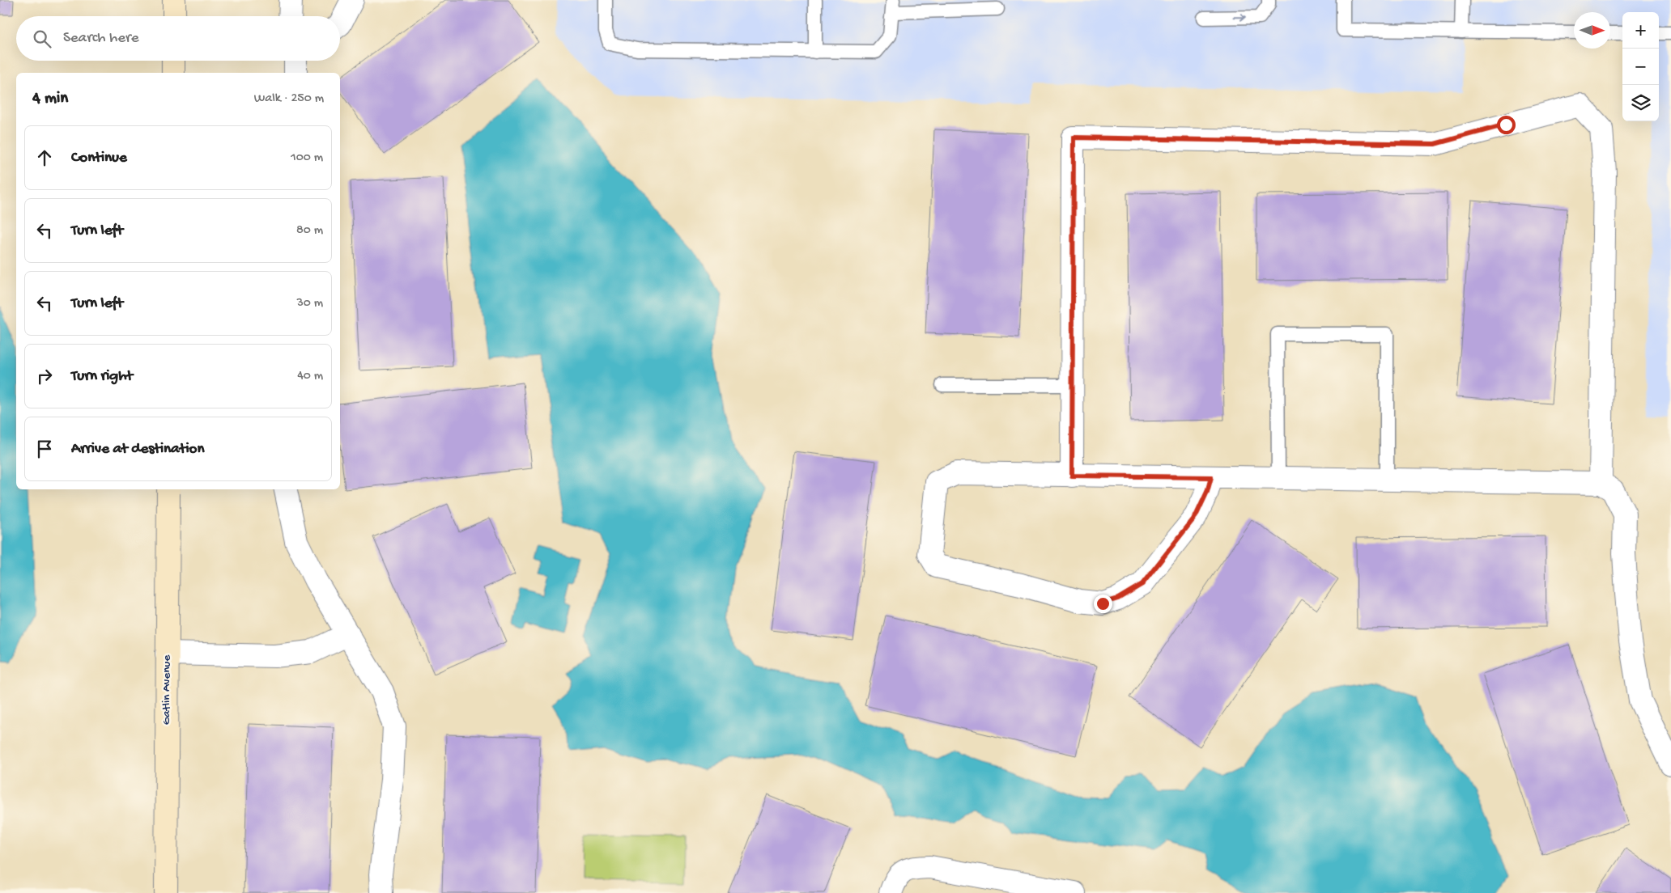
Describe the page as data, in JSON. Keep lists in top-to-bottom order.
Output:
{
  "streets": {
    "street": ["Gatlin Avenue"]
  },
  "north": "right",
  "page": {
    "map_buttons": ["+", "−"],
    "search": "Search here",
    "heading": ["4 min", "Walk · 250 m"],
    "list": [
      ["Continue", "100 m"],
      ["Turn left", "80 m"],
      ["Turn left", "30 m"],
      ["Turn right", "40 m"],
      "Arrive at destination"
    ]
  }
}
